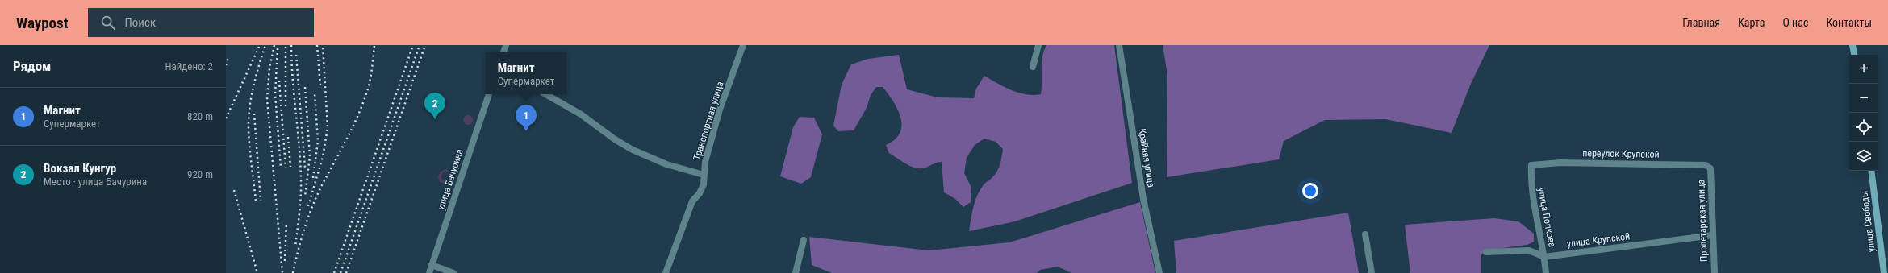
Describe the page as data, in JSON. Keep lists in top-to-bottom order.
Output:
{
  "streets": {
    "main road": ["улица Свободы"],
    "street": [
      "Транспортная улица",
      "переулок Крупской",
      "Крайняя улица",
      "улица Бачурина",
      "улица Попкова",
      "Пролетарская улица",
      "улица Крупской"
    ]
  },
  "crossings": [
    ["переулок Крупской", "улица Попкова"],
    ["переулок Крупской", "Пролетарская улица"],
    ["улица Попкова", "улица Крупской"],
    ["Пролетарская улица", "улица Крупской"]
  ],
  "page": {
    "header": "Waypost",
    "search": "Поиск",
    "nav": [
      "Главная",
      "Карта",
      "О нас",
      "Контакты"
    ],
    "heading": ["Рядом", "Найдено: 2"],
    "popup": ["Магнит", "Супермаркет"],
    "map_buttons": ["+", "−"],
    "list": [
      {
        "mark": "1",
        "name": "Магнит",
        "note": "Супермаркет",
        "value": "820 m"
      },
      {
        "mark": "2",
        "name": "Вокзал Кунгур",
        "note": "Место · улица Бачурина",
        "value": "920 m"
      }
    ],
    "pins": ["2", "1"]
  }
}
